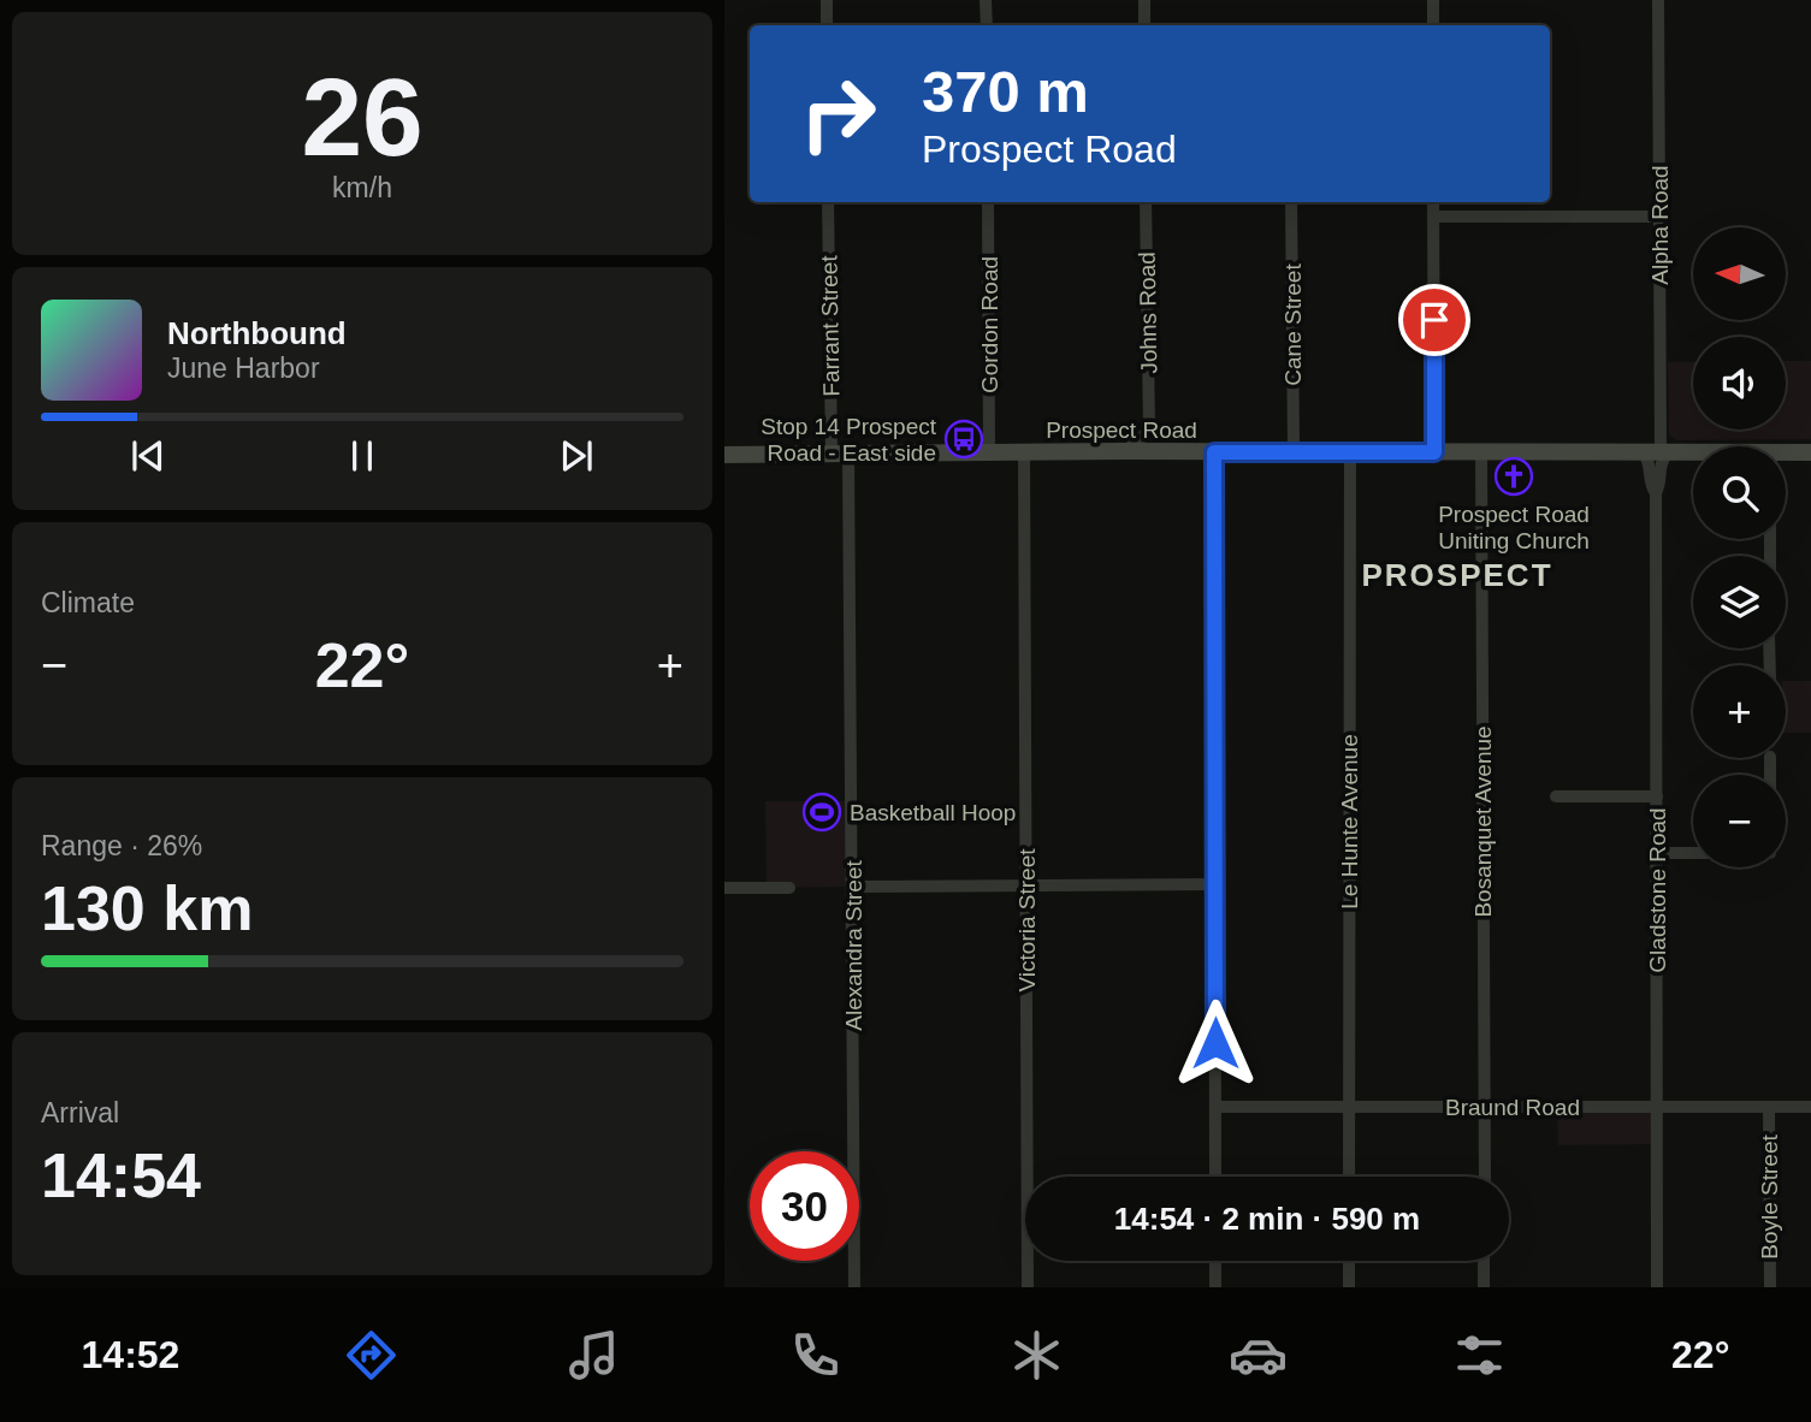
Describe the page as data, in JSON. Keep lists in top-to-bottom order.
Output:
{
  "streets": {
    "main road": ["Prospect Road"],
    "street": [
      "Alpha Road",
      "Johns Road",
      "Gordon Road",
      "Cane Street",
      "Farrant Street",
      "Le Hunte Avenue",
      "Bosanquet Avenue",
      "Gladstone Road",
      "Victoria Street",
      "Alexandra Street",
      "Braund Road",
      "Boyle Street"
    ]
  },
  "crossings": [
    ["Alpha Road", "Prospect Road"],
    ["Alpha Road", "Gladstone Road"],
    ["Gordon Road", "Prospect Road"],
    ["Cane Street", "Prospect Road"],
    ["Farrant Street", "Prospect Road"],
    ["Farrant Street", "Alexandra Street"],
    ["Prospect Road", "Le Hunte Avenue"],
    ["Prospect Road", "Bosanquet Avenue"],
    ["Prospect Road", "Gladstone Road"],
    ["Prospect Road", "Victoria Street"],
    ["Prospect Road", "Alexandra Street"],
    ["Le Hunte Avenue", "Braund Road"],
    ["Bosanquet Avenue", "Braund Road"],
    ["Gladstone Road", "Braund Road"],
    ["Braund Road", "Boyle Street"]
  ],
  "districts": ["PROSPECT"],
  "places": {
    "bus stop": ["Stop 14 Prospect Road - East side"],
    "church": ["Prospect Road Uniting Church"],
    "sports": ["Basketball Hoop"]
  },
  "north": "left",
  "page": {
    "tile": [
      ["26", "km/h"],
      "Climate",
      ["Range · 26%", "130 km"],
      ["Arrival", "14:54"]
    ],
    "turn": ["370 m", "Prospect Road"],
    "map_buttons": ["+", "−"],
    "song": ["Northbound", "June Harbor"],
    "heat": ["−", "22°", "+"],
    "limit": "30",
    "trip": "14:54 · 2 min · 590 m",
    "tabs": ["14:52", "22°"]
  }
}
